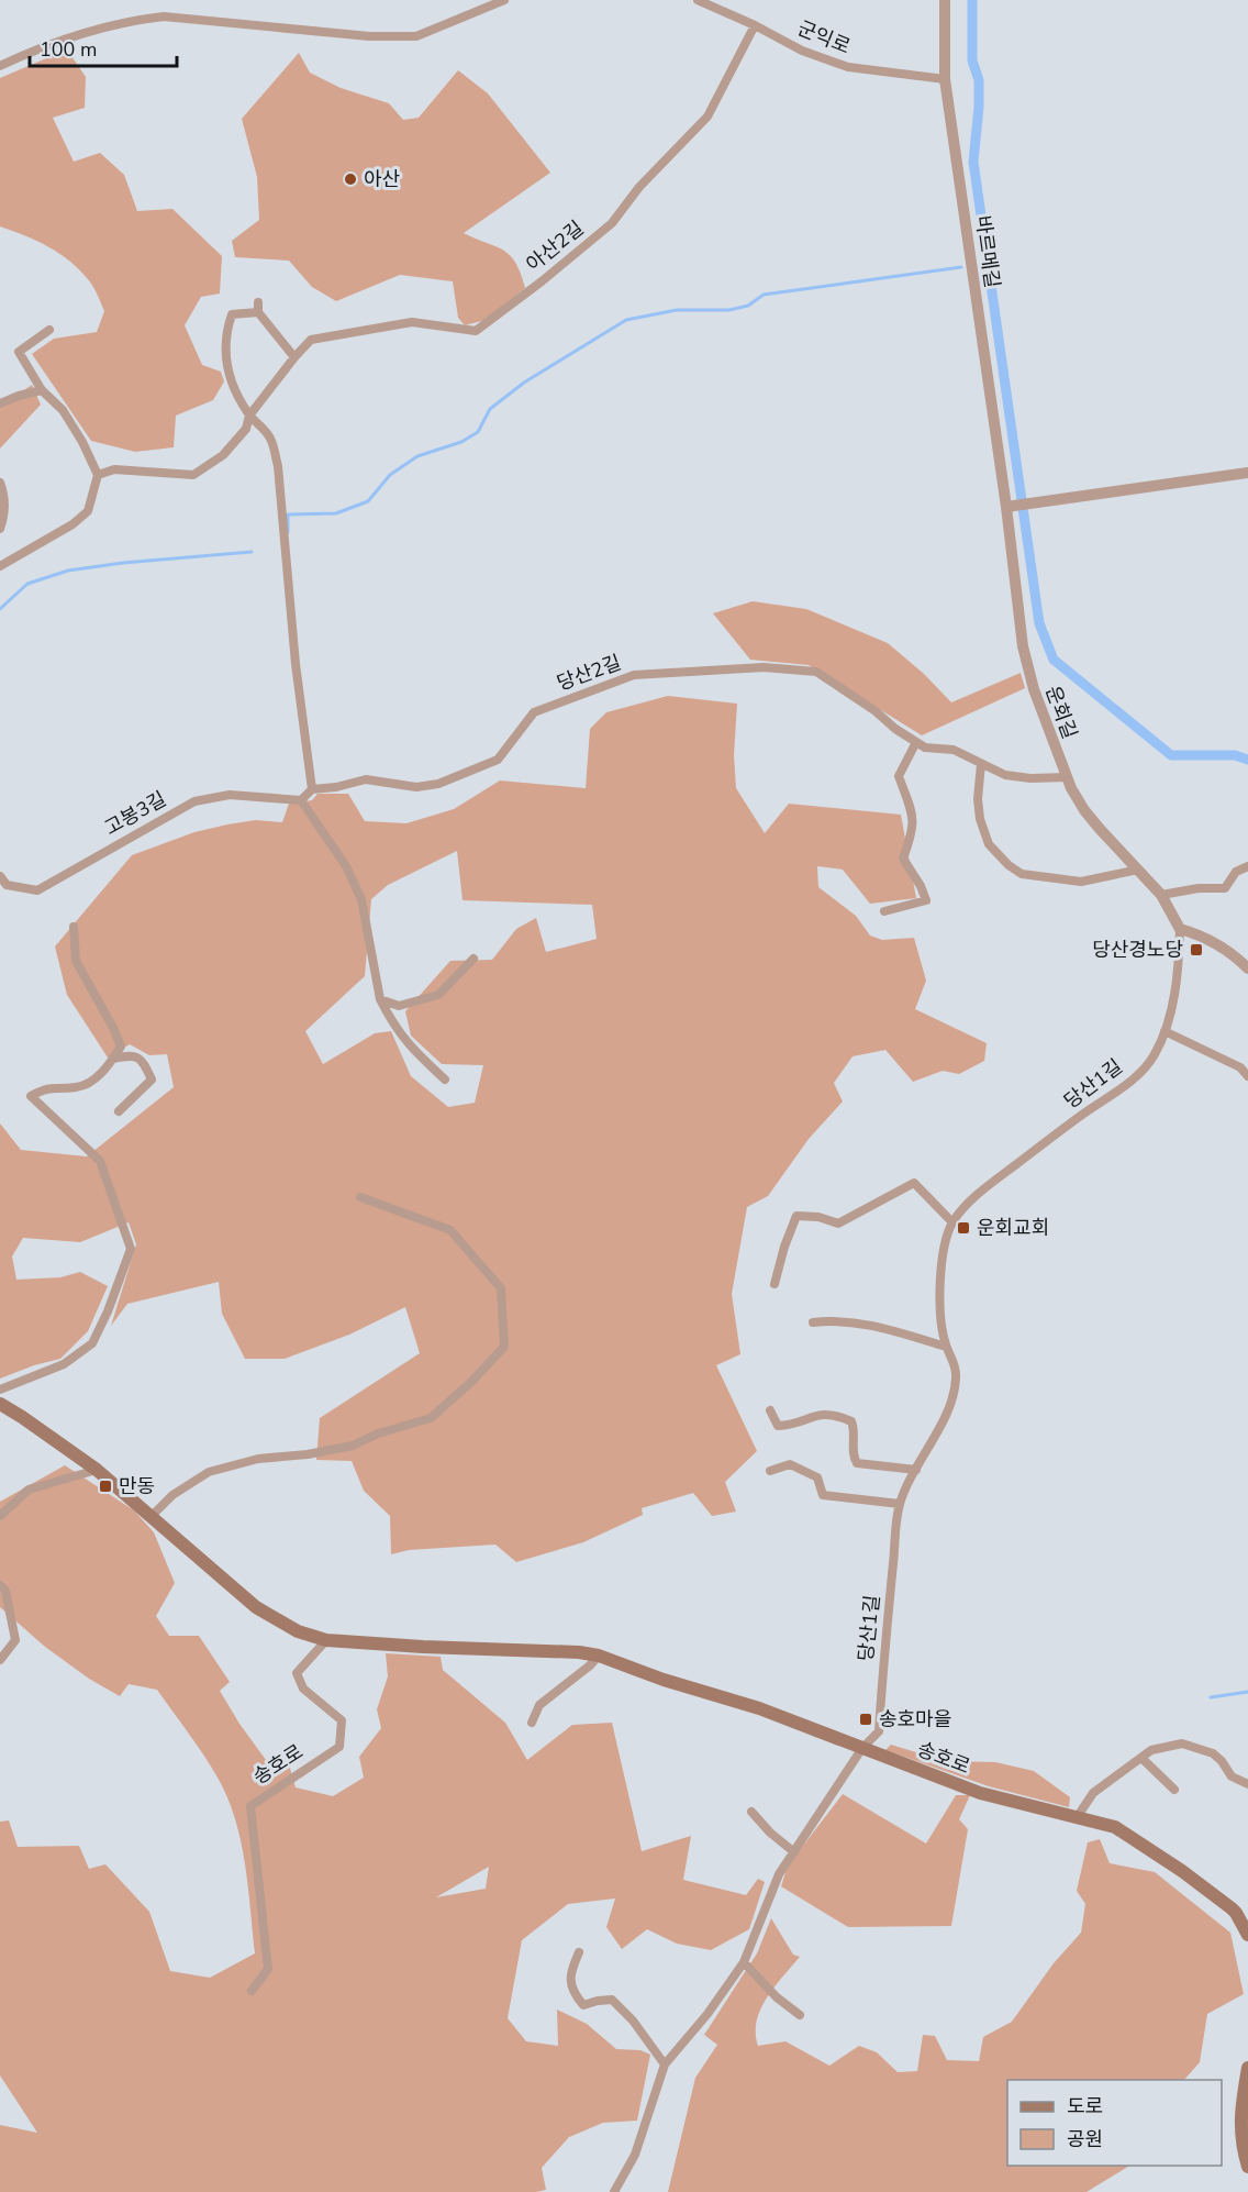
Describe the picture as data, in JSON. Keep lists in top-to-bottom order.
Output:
{
  "streets": {
    "main road": ["송호로"],
    "street": [
      "군익로",
      "아산2길",
      "바르메길",
      "당산2길",
      "운회길",
      "고봉3길",
      "당산1길"
    ]
  },
  "crossings": [
    ["군익로", "아산2길"],
    ["군익로", "바르메길"],
    ["바르메길", "운회길"],
    ["당산2길", "운회길"],
    ["운회길", "당산1길"],
    ["당산1길", "송호로"]
  ],
  "places": {
    "other": ["아산"],
    "transit": [
      "당산경노당",
      "운회교회",
      "만동",
      "송호마을"
    ]
  },
  "legend": ["도로", "공원"],
  "scale_bar": "100 m"
}
